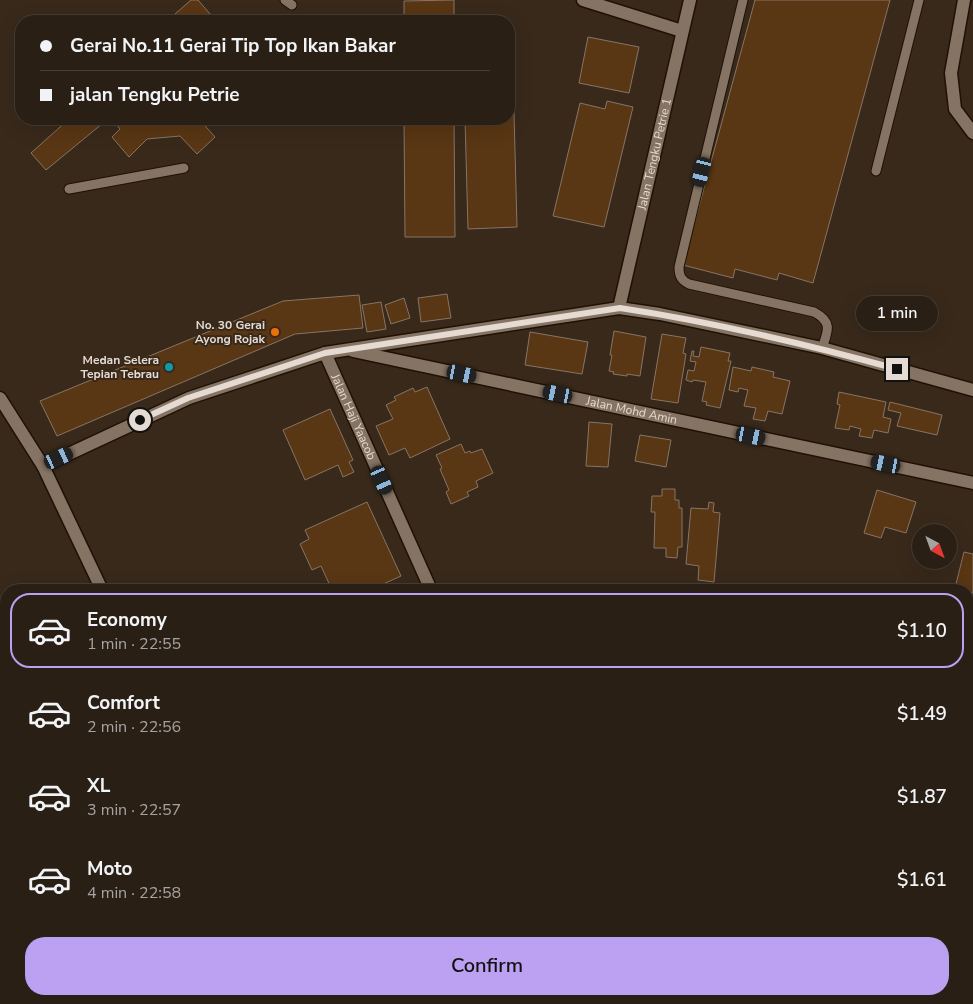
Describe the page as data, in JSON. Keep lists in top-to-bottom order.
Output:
{
  "streets": {
    "street": ["Jalan Tengku Petrie 1", "Jalan Mohd Amin", "Jalan Haji Yaacob"]
  },
  "crossings": [
    ["Jalan Mohd Amin", "Jalan Haji Yaacob"]
  ],
  "places": ["No. 30 Gerai Ayong Rojak", "Medan Selera Tepian Tebrau"],
  "north": "bottom right",
  "page": {
    "banner": ["Gerai No.11 Gerai Tip Top Ikan Bakar", "jalan Tengku Petrie"],
    "bubble": "1 min",
    "list": [
      {
        "name": "Economy",
        "note": "1 min · 22:55",
        "value": "$1.10"
      },
      {
        "name": "Comfort",
        "note": "2 min · 22:56",
        "value": "$1.49"
      },
      {
        "name": "XL",
        "note": "3 min · 22:57",
        "value": "$1.87"
      },
      {
        "name": "Moto",
        "note": "4 min · 22:58",
        "value": "$1.61"
      }
    ],
    "buttons": "Confirm"
  }
}
